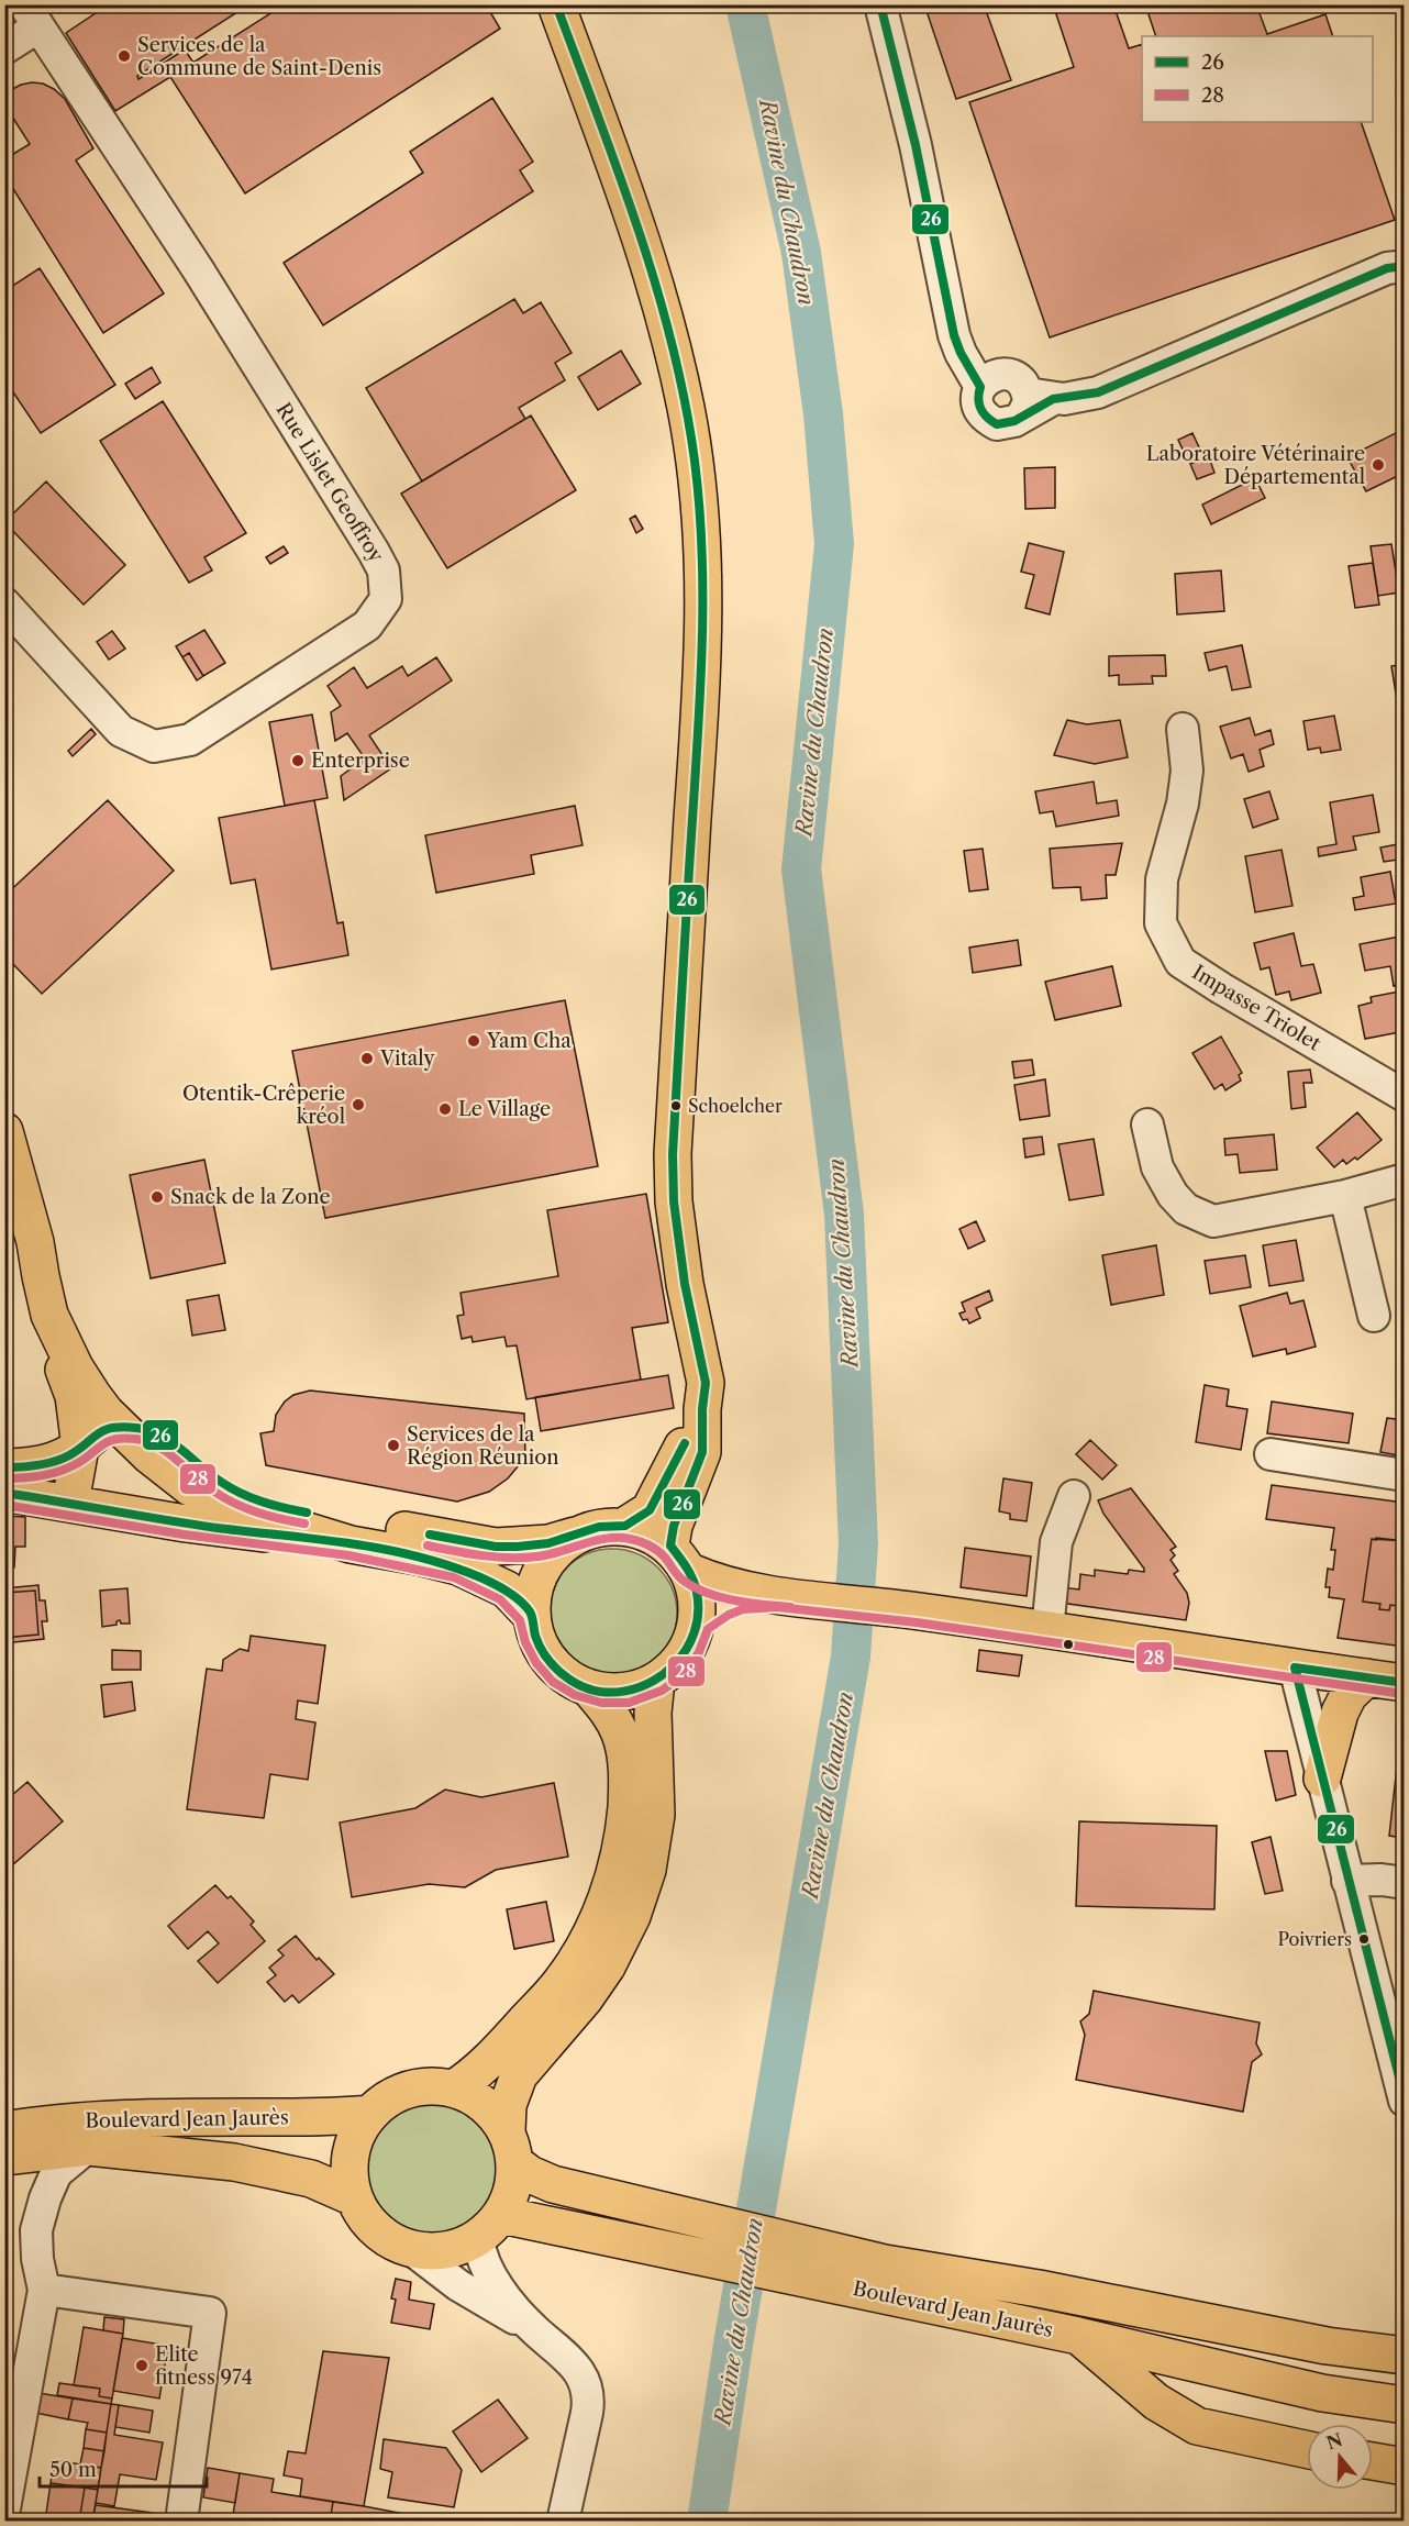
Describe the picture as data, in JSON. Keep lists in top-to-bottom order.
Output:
{
  "streets": {
    "main road": ["Boulevard Jean Jaurès"],
    "street": ["Rue Lislet Geoffroy", "Impasse Triolet"]
  },
  "water": ["Ravine du Chaudron"],
  "places": [
    "Services de la Commune de Saint-Denis",
    "Laboratoire Vétérinaire Départemental",
    "Enterprise",
    "Yam Cha",
    "Vitaly",
    "Otentik-Crêperie kréol",
    "Schoelcher",
    "Le Village",
    "Snack de la Zone",
    "Services de la Région Réunion",
    "Poivriers",
    "Elite fitness 974"
  ],
  "lines": ["transit line 26", "transit line 28"],
  "legend": ["26", "28"],
  "scale_bar": "50 m",
  "north": "top"
}
